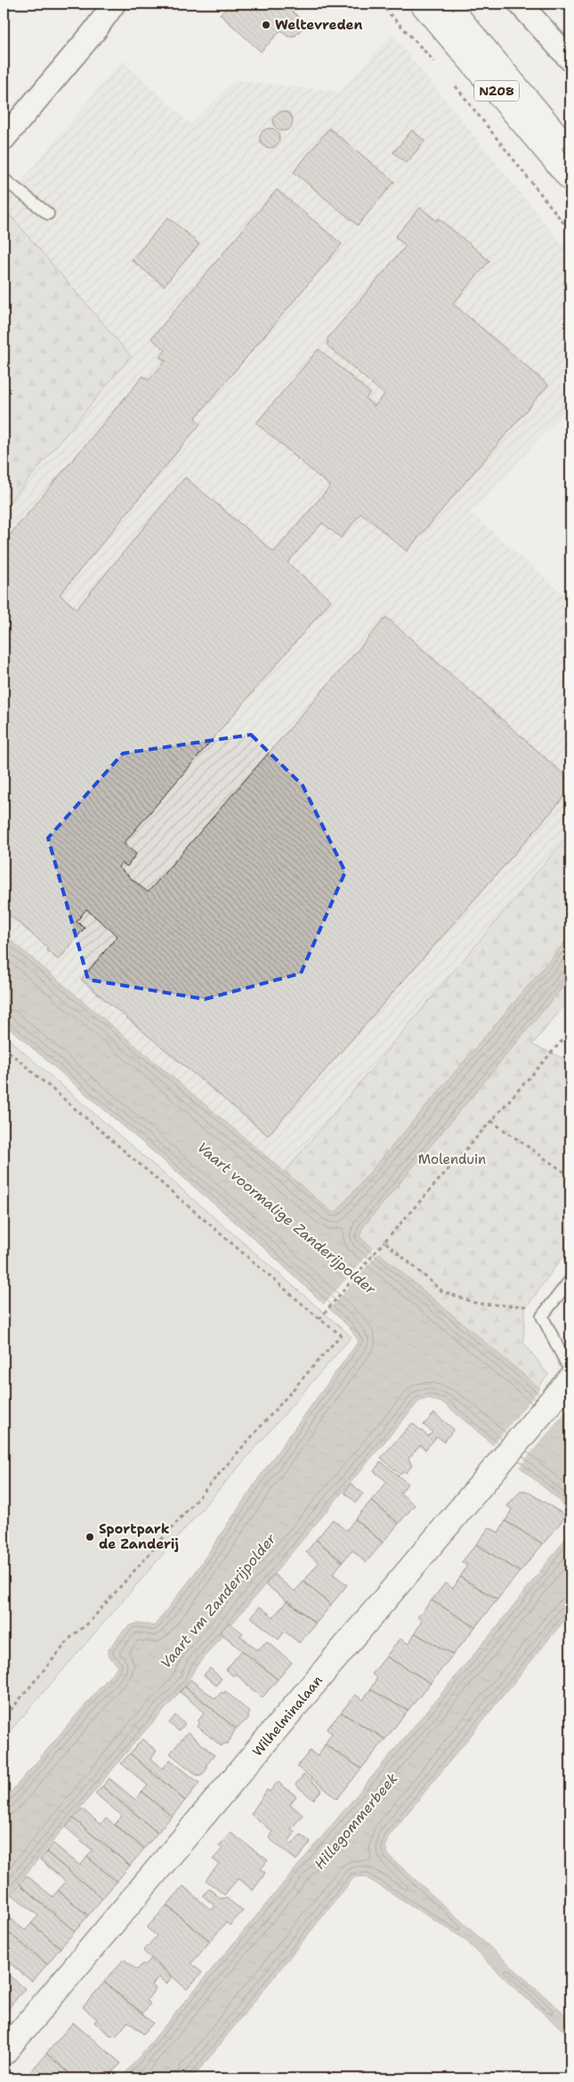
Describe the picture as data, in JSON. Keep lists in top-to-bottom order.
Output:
{
  "streets": {
    "main road": ["N208", "Wilhelminalaan"]
  },
  "water": ["Vaart voormalige Zanderijpolder", "Vaart vm Zanderijpolder", "Hillegommerbeek"],
  "parks": ["Molenduin"],
  "places": ["Weltevreden", "Sportpark de Zanderij"]
}
